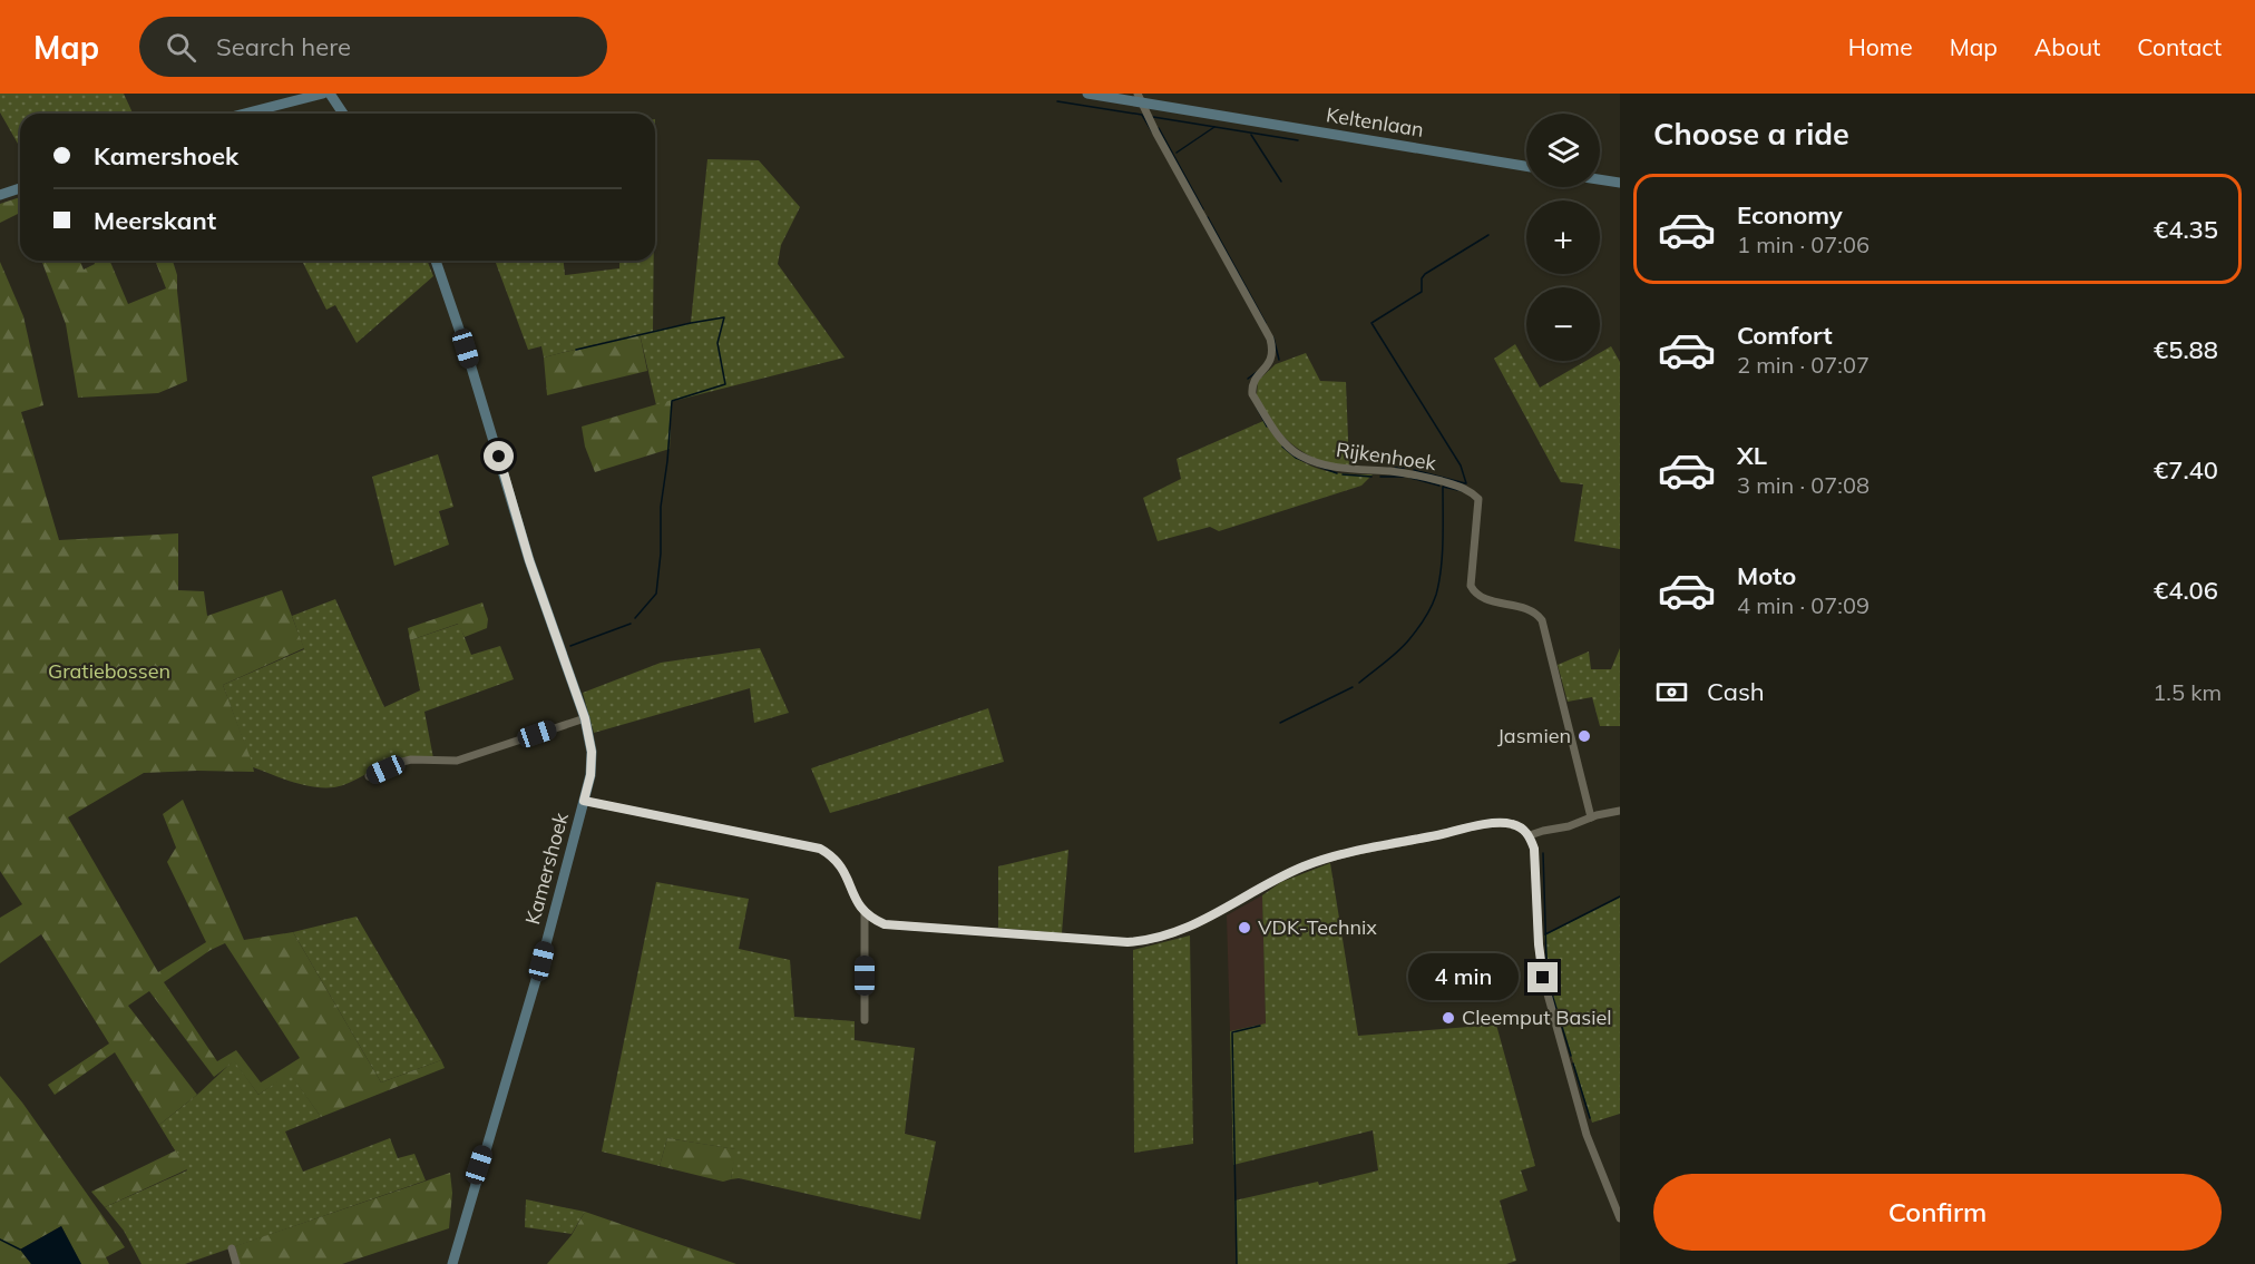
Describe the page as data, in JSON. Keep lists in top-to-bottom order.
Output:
{
  "streets": {
    "street": ["Keltenlaan", "Rijkenhoek", "Kamershoek"]
  },
  "crossings": [
    ["Keltenlaan", "Rijkenhoek"]
  ],
  "parks": ["Gratiebossen"],
  "places": ["Jasmien", "VDK-Technix", "Cleemput Basiel"],
  "page": {
    "header": "Map",
    "search": "Search here",
    "nav": [
      "Home",
      "Map",
      "About",
      "Contact"
    ],
    "heading": "Choose a ride",
    "map_buttons": ["+", "−"],
    "banner": ["Kamershoek", "Meerskant"],
    "list": [
      {
        "name": "Economy",
        "note": "1 min · 07:06",
        "value": "€4.35"
      },
      {
        "name": "Comfort",
        "note": "2 min · 07:07",
        "value": "€5.88"
      },
      {
        "name": "XL",
        "note": "3 min · 07:08",
        "value": "€7.40"
      },
      {
        "name": "Moto",
        "note": "4 min · 07:09",
        "value": "€4.06"
      }
    ],
    "pay": ["Cash", "1.5 km"],
    "bubble": "4 min",
    "buttons": "Confirm"
  }
}
